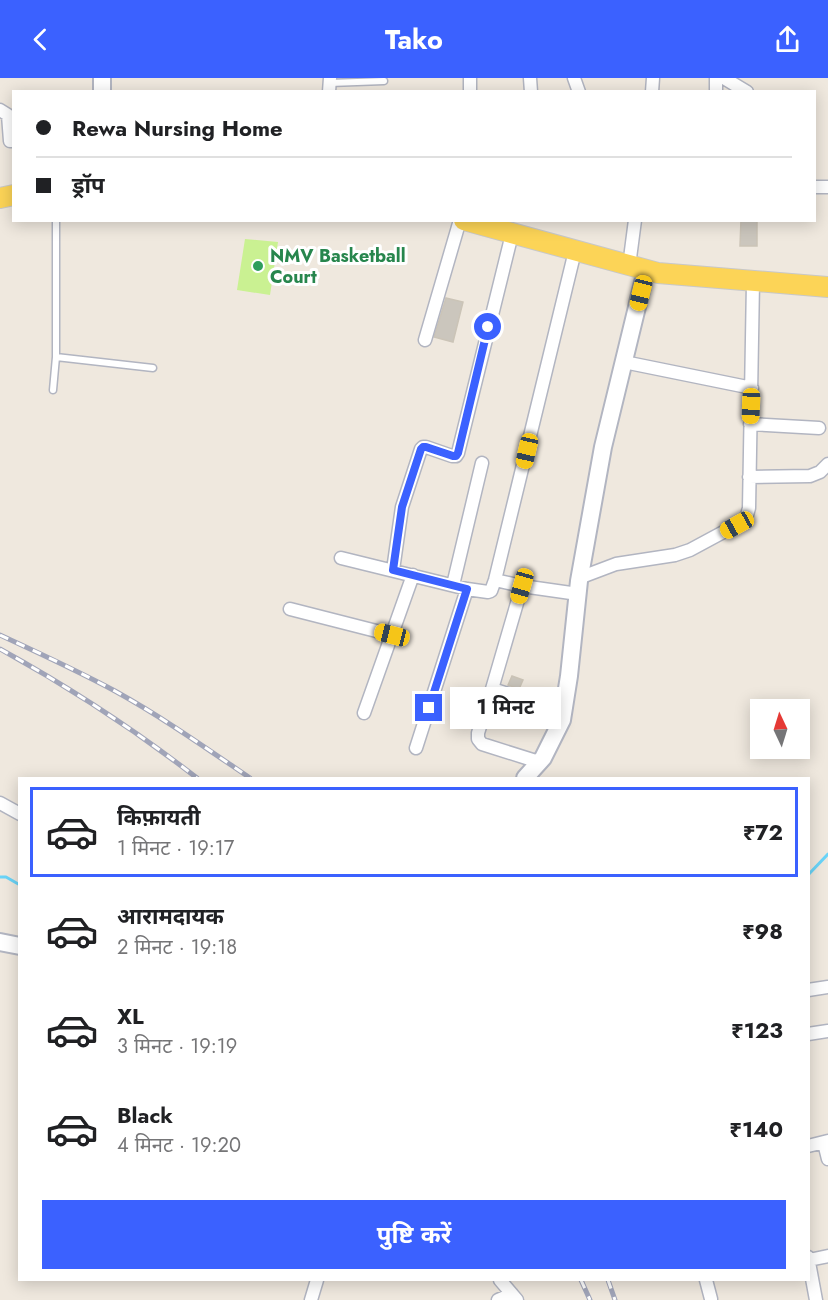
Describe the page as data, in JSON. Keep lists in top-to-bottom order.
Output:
{
  "places": ["NMV Basketball Court"],
  "north": "top",
  "page": {
    "header": "Tako",
    "banner": ["Rewa Nursing Home", "ड्रॉप"],
    "bubble": "1 मिनट",
    "list": [
      {
        "name": "किफ़ायती",
        "note": "1 मिनट · 19:17",
        "value": "₹72"
      },
      {
        "name": "आरामदायक",
        "note": "2 मिनट · 19:18",
        "value": "₹98"
      },
      {
        "name": "XL",
        "note": "3 मिनट · 19:19",
        "value": "₹123"
      },
      {
        "name": "Black",
        "note": "4 मिनट · 19:20",
        "value": "₹140"
      }
    ],
    "buttons": "पुष्टि करें"
  }
}
